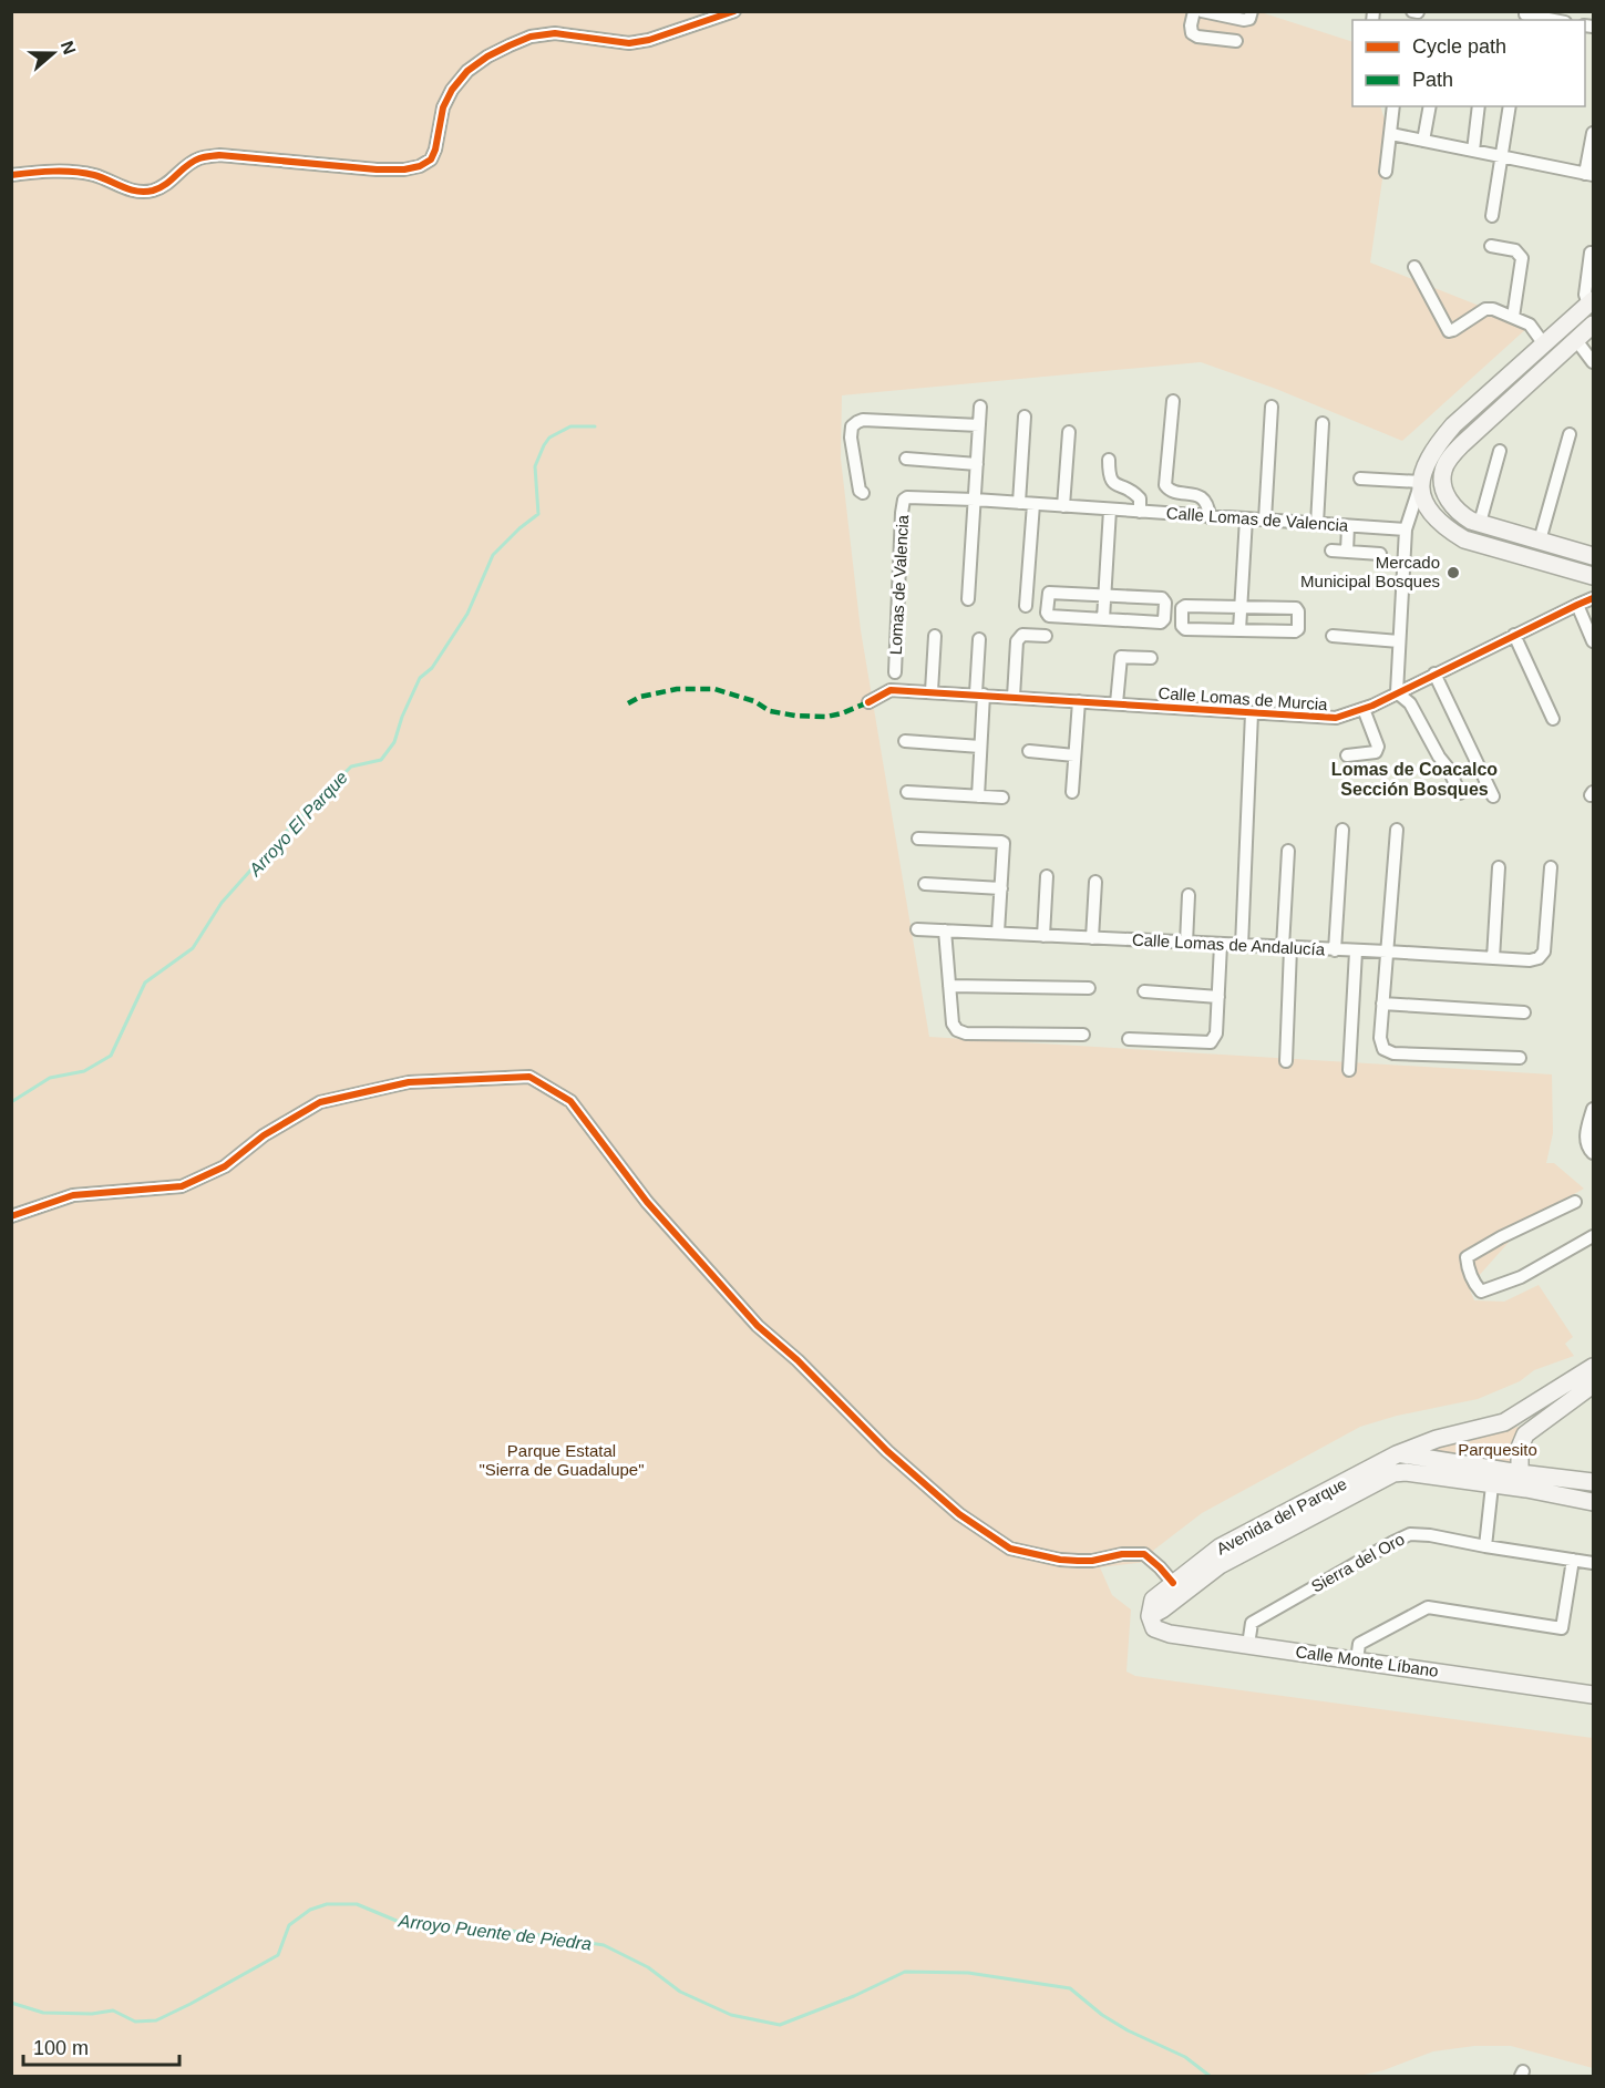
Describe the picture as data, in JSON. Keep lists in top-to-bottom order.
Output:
{
  "streets": {
    "street": [
      "Calle Lomas de Valencia",
      "Lomas de Valencia",
      "Calle Lomas de Murcia",
      "Calle Lomas de Andalucía",
      "Avenida del Parque",
      "Sierra del Oro",
      "Calle Monte Líbano"
    ]
  },
  "crossings": [
    ["Calle Lomas de Valencia", "Lomas de Valencia"],
    ["Avenida del Parque", "Calle Monte Líbano"],
    ["Sierra del Oro", "Calle Monte Líbano"]
  ],
  "districts": ["Lomas de Coacalco Sección Bosques"],
  "water": ["Arroyo El Parque", "Arroyo Puente de Piedra"],
  "parks": ["Parquesito", "Parque Estatal \"Sierra de Guadalupe\""],
  "places": ["Mercado Municipal Bosques"],
  "legend": ["Cycle path", "Path"],
  "scale_bar": "100 m",
  "north": "right"
}
